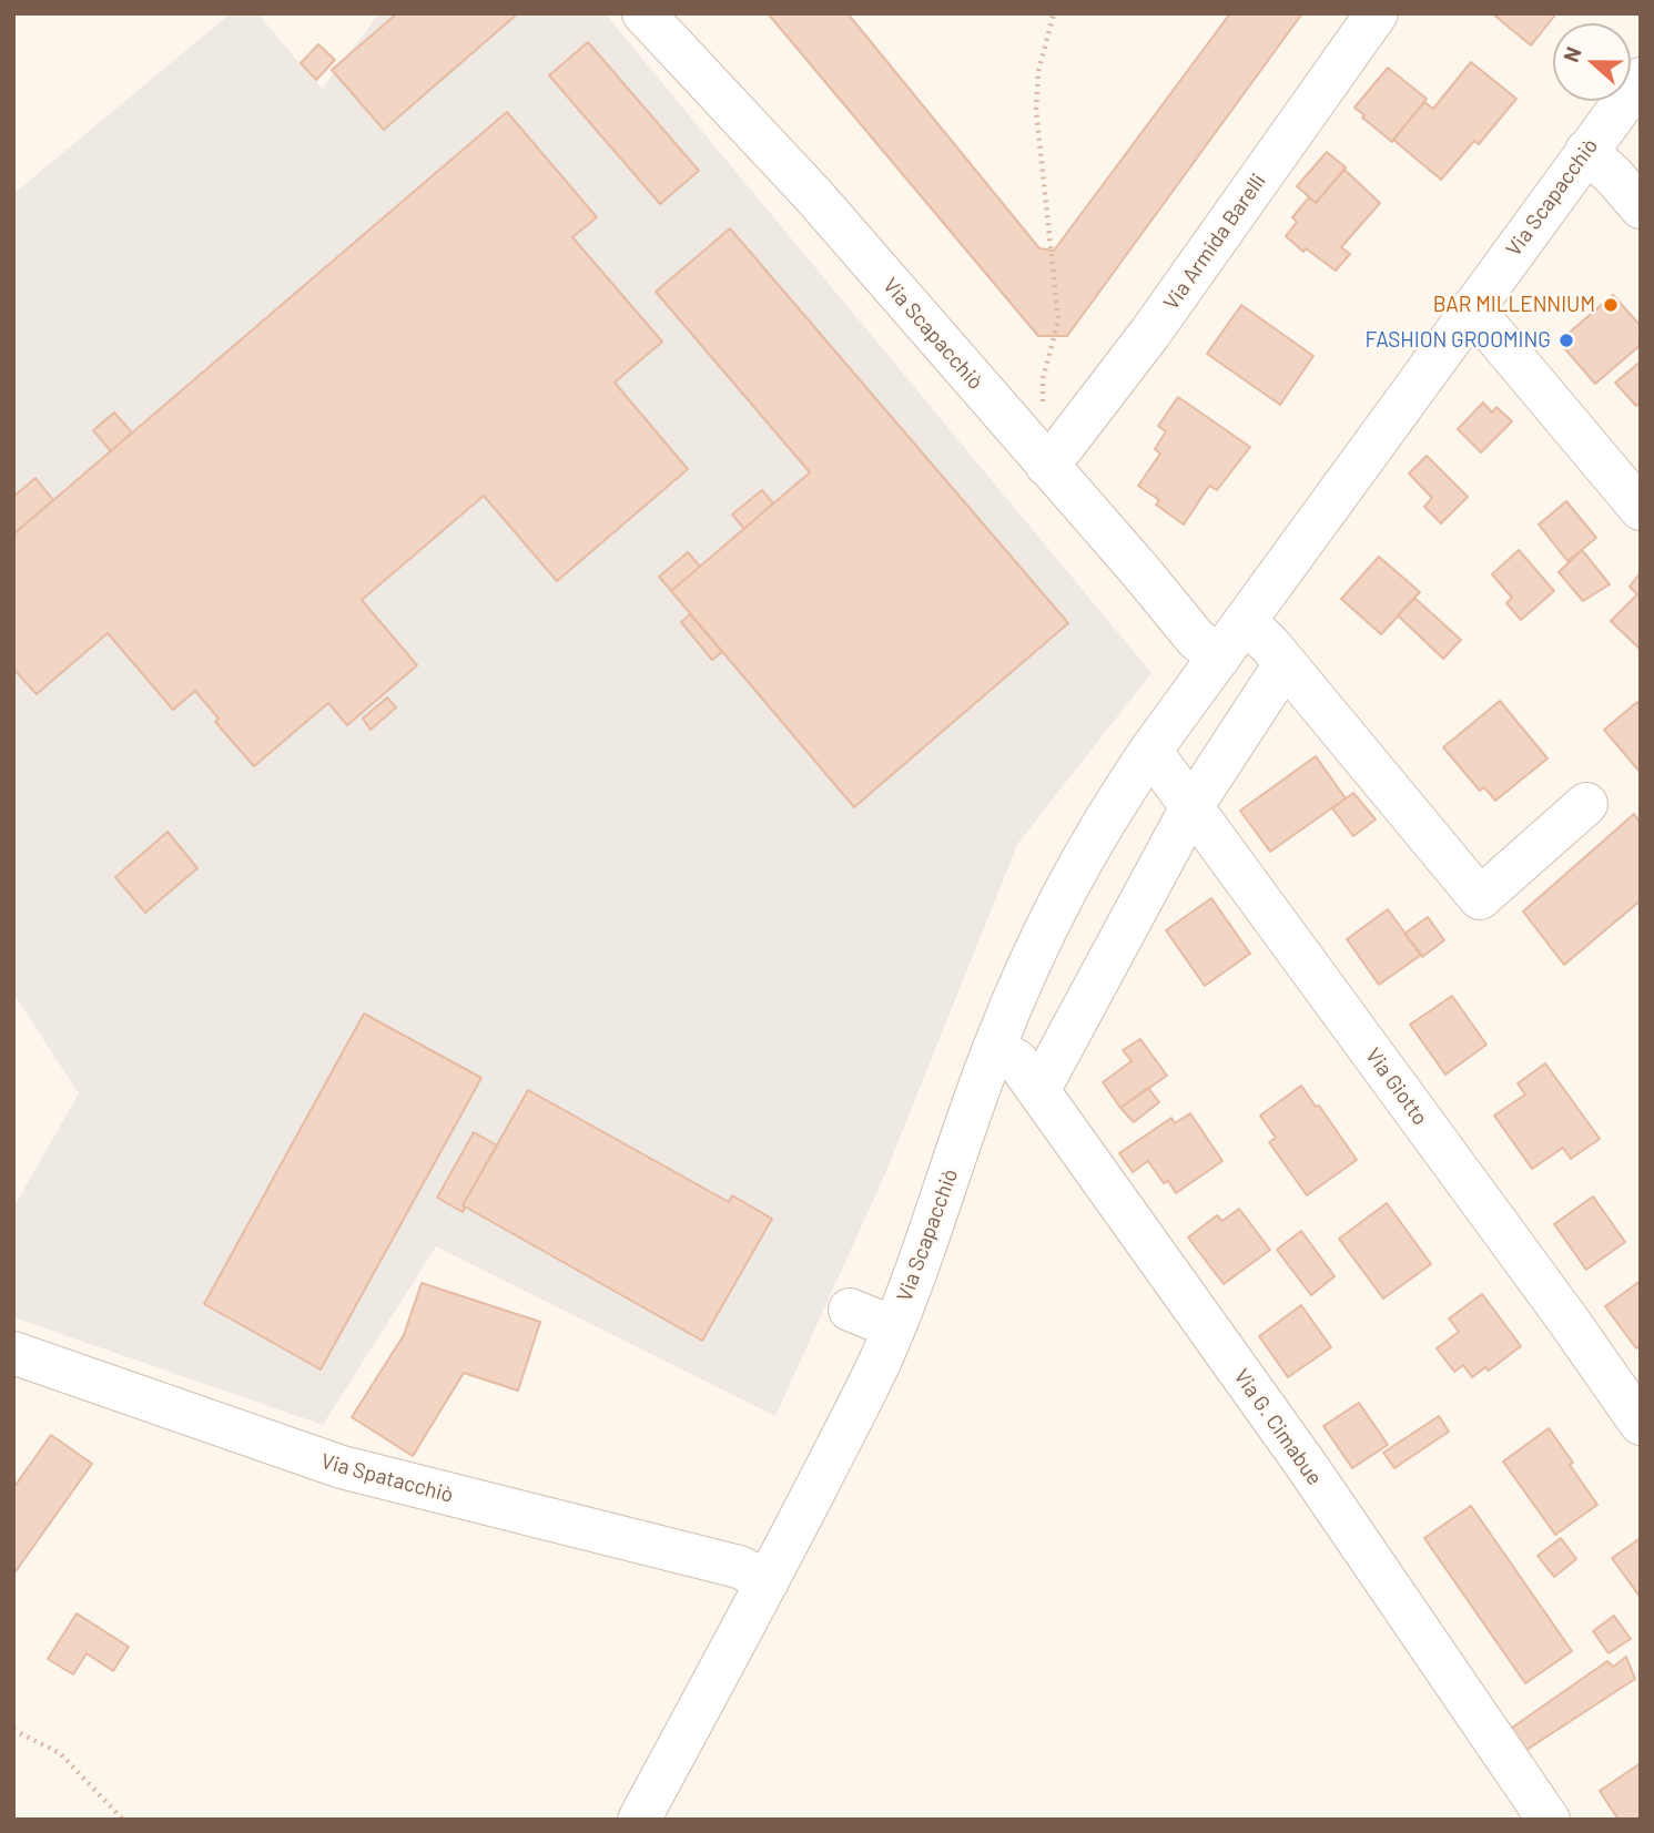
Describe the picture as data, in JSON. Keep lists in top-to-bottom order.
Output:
{
  "streets": {
    "street": [
      "Via Scapacchiò",
      "Via Armida Barelli",
      "Via Giotto",
      "Via G. Cimabue",
      "Via Spatacchiò"
    ]
  },
  "crossings": [
    ["Via Scapacchiò", "Via Armida Barelli"],
    ["Via Scapacchiò", "Via Giotto"],
    ["Via Scapacchiò", "Via G. Cimabue"],
    ["Via Scapacchiò", "Via Spatacchiò"]
  ],
  "places": ["BAR MILLENNIUM", "FASHION GROOMING"],
  "north": "left"
}
